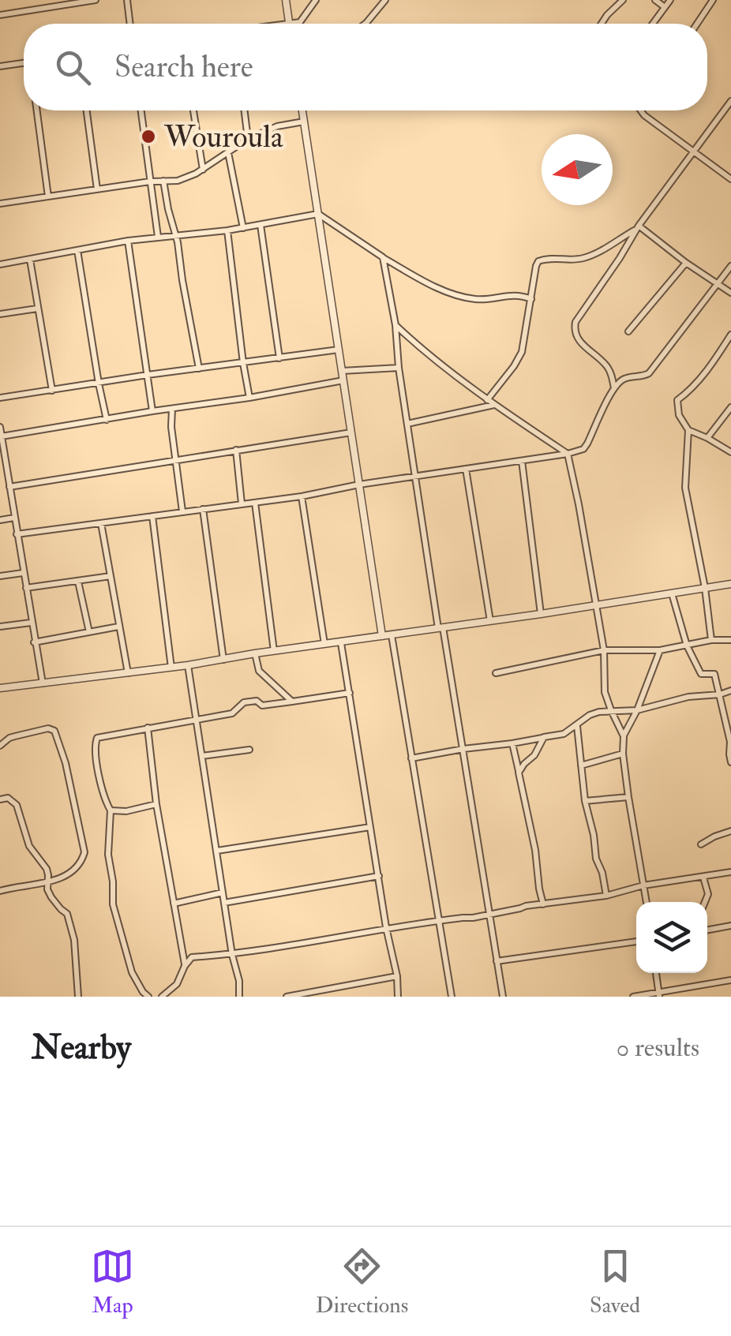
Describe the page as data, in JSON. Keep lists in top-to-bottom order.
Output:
{
  "places": ["Wouroula"],
  "north": "left",
  "page": {
    "search": "Search here",
    "heading": ["Nearby", "0 results"],
    "nav": ["Map", "Directions", "Saved"]
  }
}
